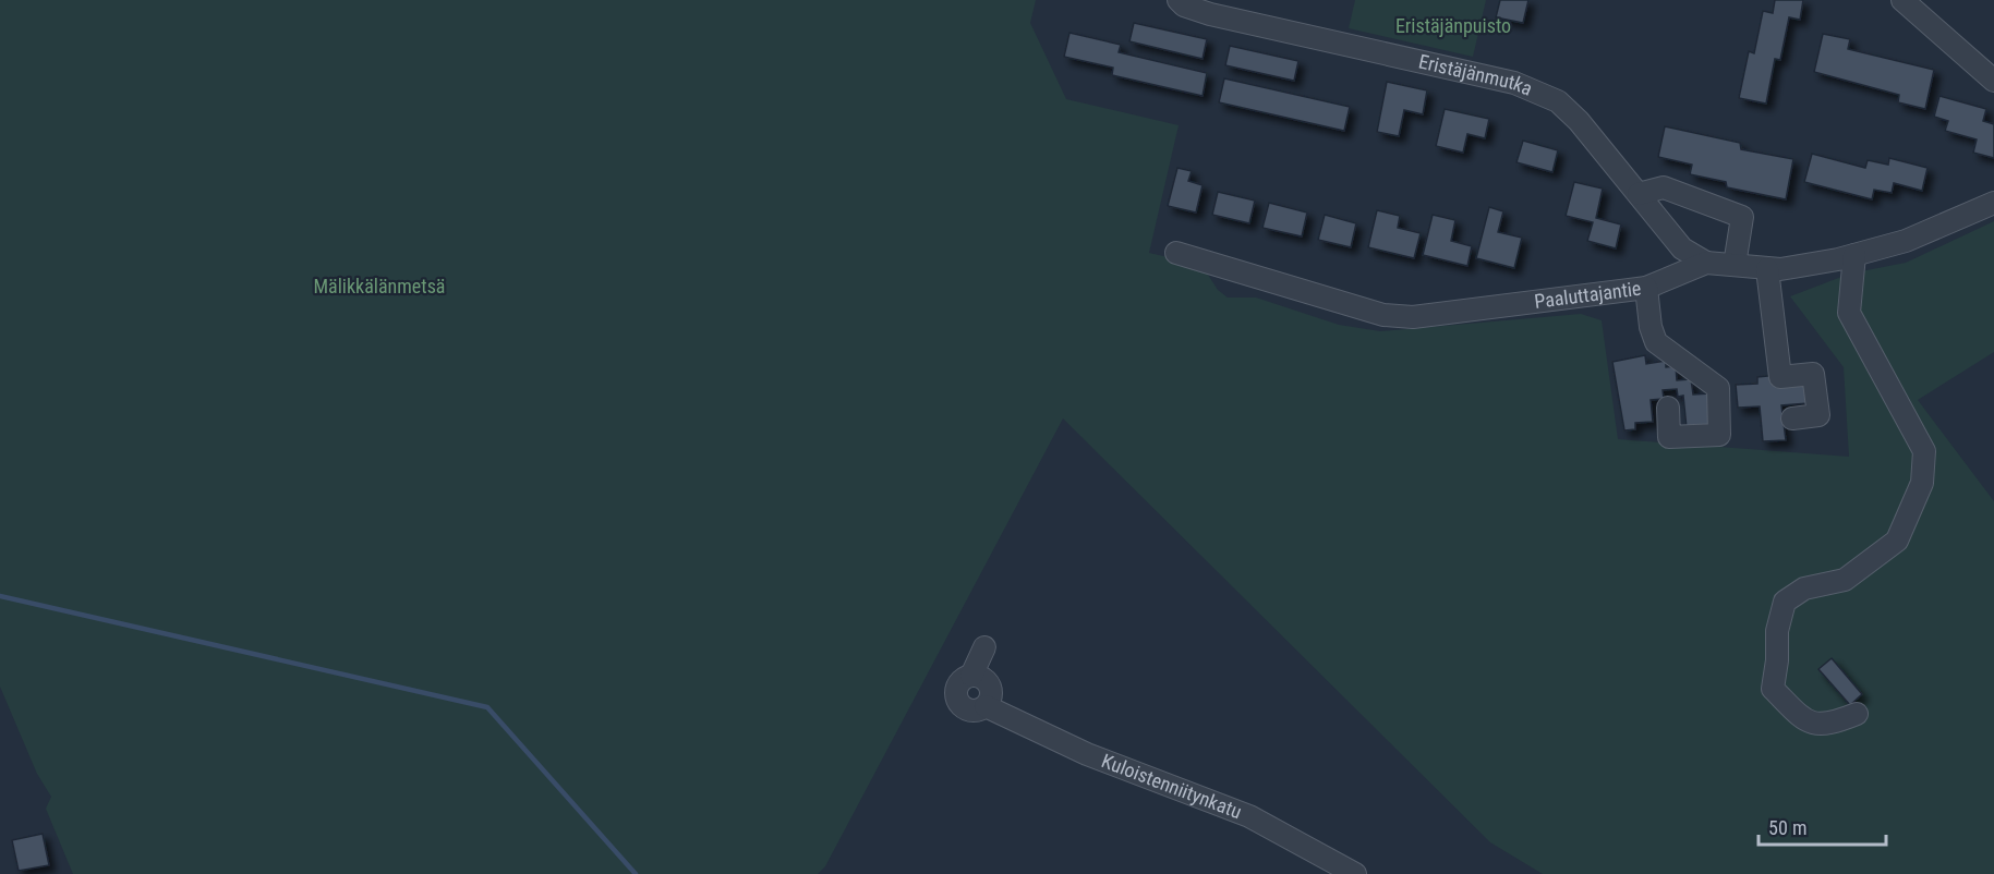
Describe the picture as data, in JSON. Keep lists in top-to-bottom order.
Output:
{
  "streets": {
    "street": ["Eristäjänmutka", "Paaluttajantie", "Kuloistenniitynkatu"]
  },
  "crossings": [
    ["Eristäjänmutka", "Paaluttajantie"]
  ],
  "parks": ["Eristäjänpuisto", "Mälikkälänmetsä"],
  "scale_bar": "50 m"
}
